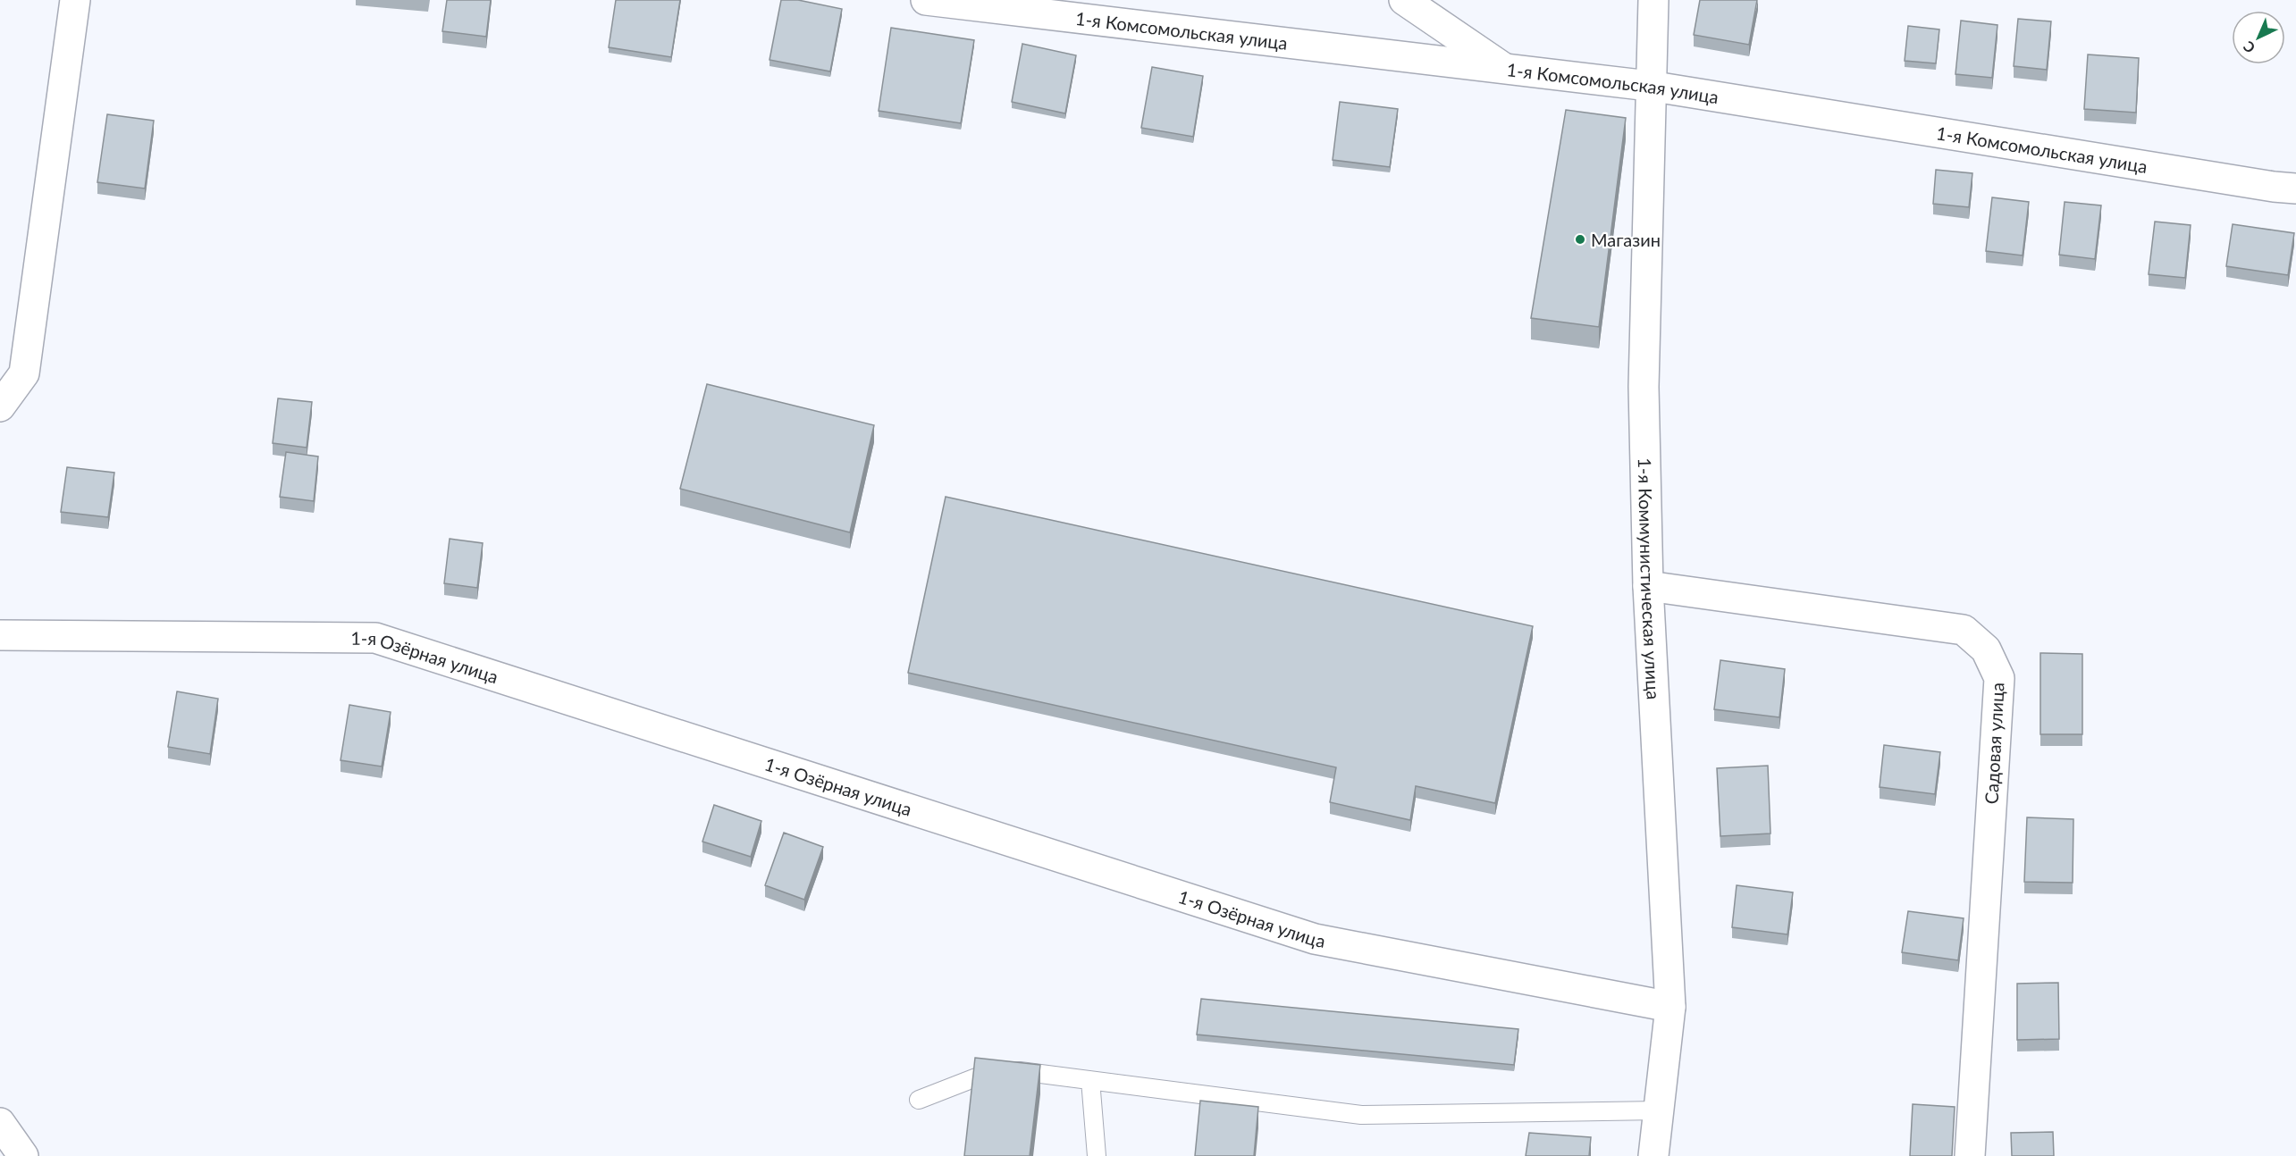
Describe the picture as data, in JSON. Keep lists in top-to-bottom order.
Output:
{
  "streets": {
    "street": [
      "1-я Комсомольская улица",
      "1-я Коммунистическая улица",
      "1-я Озёрная улица",
      "Садовая улица"
    ]
  },
  "crossings": [
    ["1-я Комсомольская улица", "1-я Коммунистическая улица"],
    ["1-я Коммунистическая улица", "1-я Озёрная улица"],
    ["1-я Коммунистическая улица", "Садовая улица"]
  ],
  "places": ["Магазин"],
  "north": "bottom left"
}
